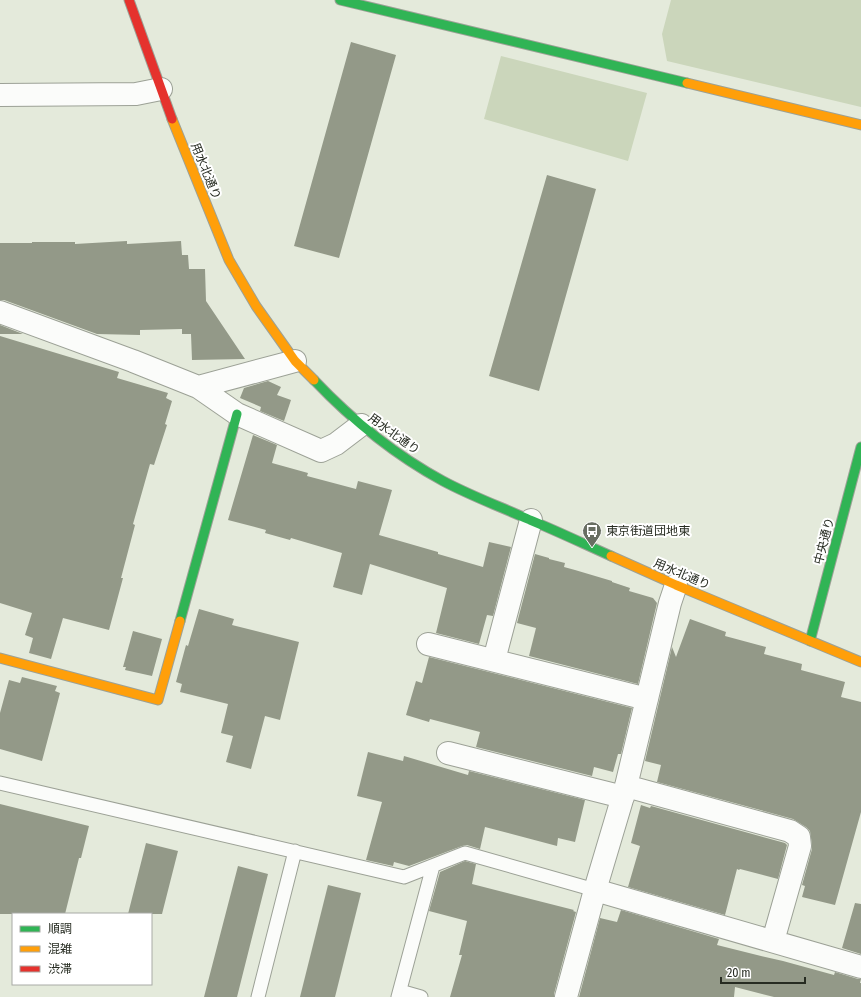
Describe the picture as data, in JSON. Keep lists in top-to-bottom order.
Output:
{
  "streets": {
    "street": ["用水北通り", "中央通り"]
  },
  "crossings": [
    ["用水北通り", "中央通り"]
  ],
  "places": {
    "bus stop": ["東京街道団地東"]
  },
  "legend": ["順調", "混雑", "渋滞"],
  "scale_bar": "20 m"
}
